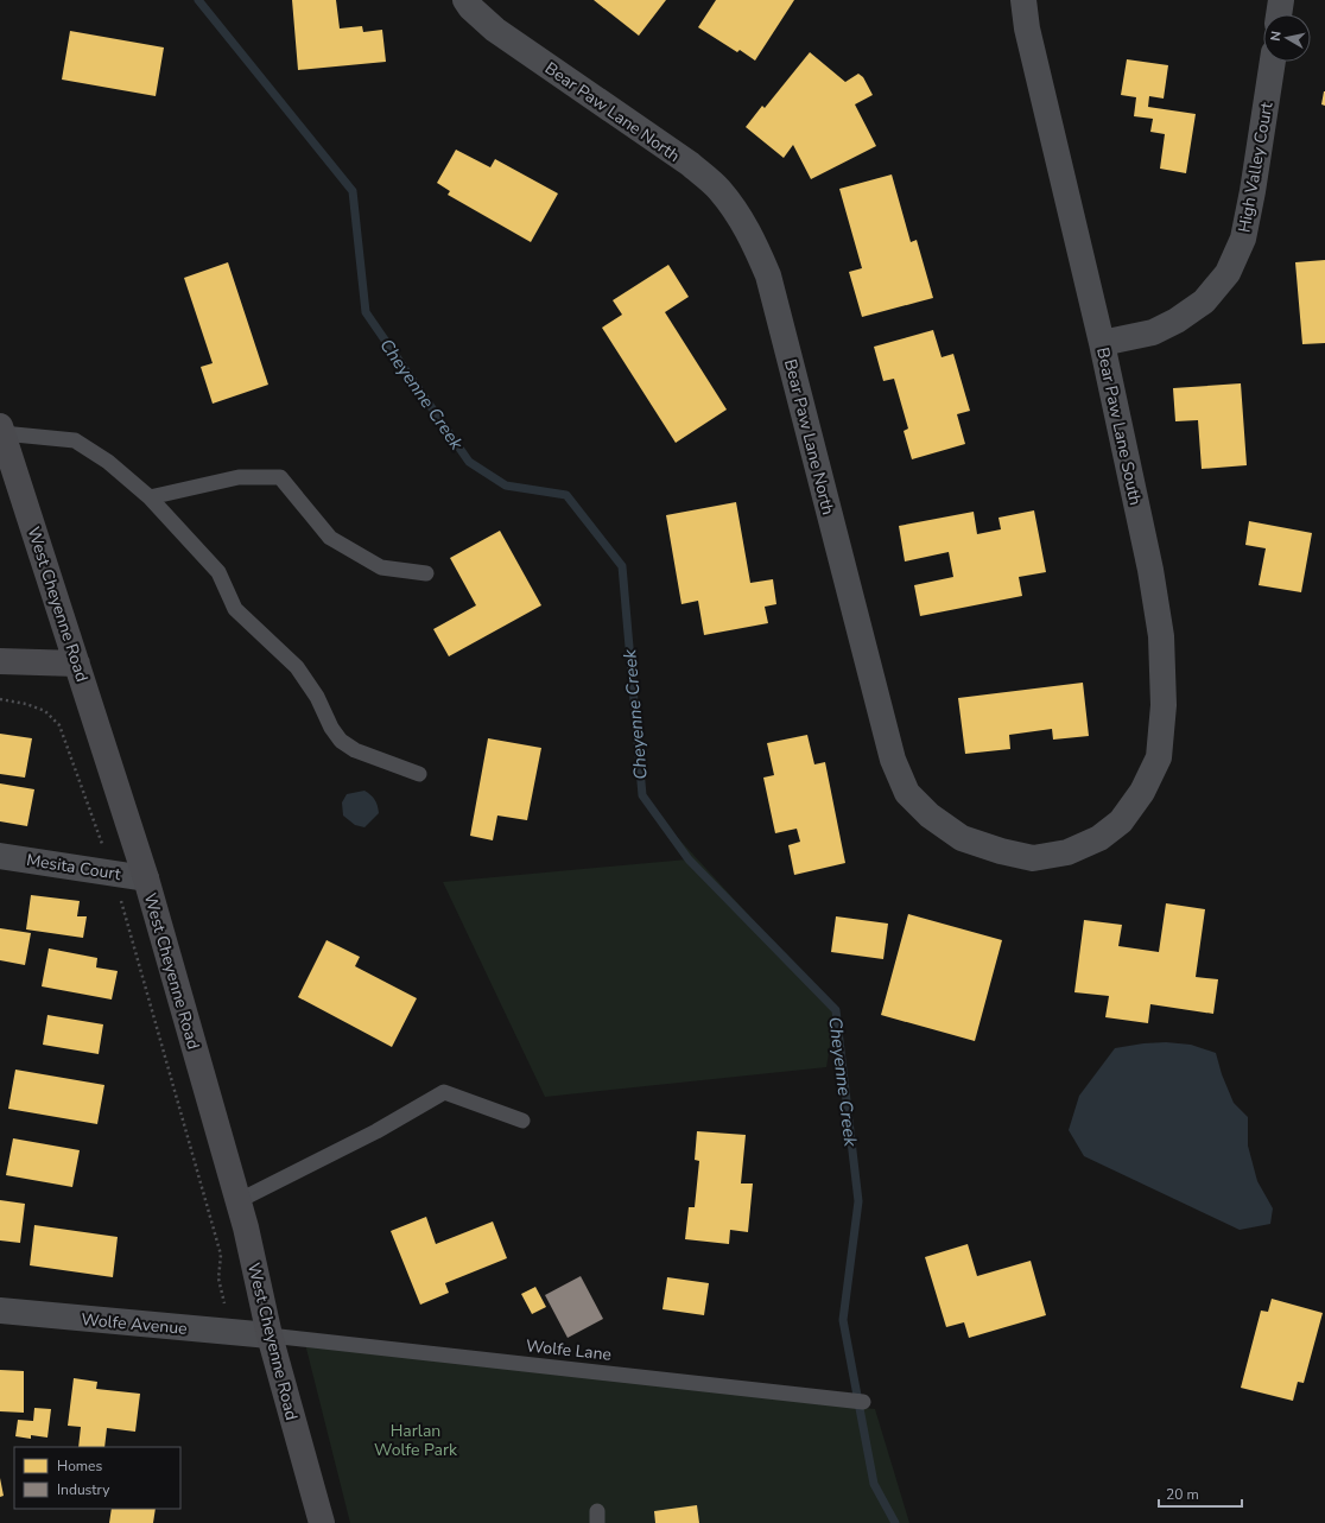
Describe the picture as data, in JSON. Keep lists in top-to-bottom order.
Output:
{
  "streets": {
    "main road": ["West Cheyenne Road"],
    "street": [
      "Bear Paw Lane North",
      "High Valley Court",
      "Bear Paw Lane South",
      "Mesita Court",
      "Wolfe Avenue"
    ],
    "lane": ["Wolfe Lane"]
  },
  "crossings": [
    ["Bear Paw Lane North", "Bear Paw Lane South"],
    ["High Valley Court", "Bear Paw Lane South"],
    ["West Cheyenne Road", "Mesita Court"],
    ["West Cheyenne Road", "Wolfe Avenue"],
    ["West Cheyenne Road", "Wolfe Lane"],
    ["Wolfe Avenue", "Wolfe Lane"]
  ],
  "water": ["Cheyenne Creek"],
  "parks": ["Harlan Wolfe Park"],
  "legend": ["Homes", "Industry"],
  "scale_bar": "20 m",
  "north": "left"
}
